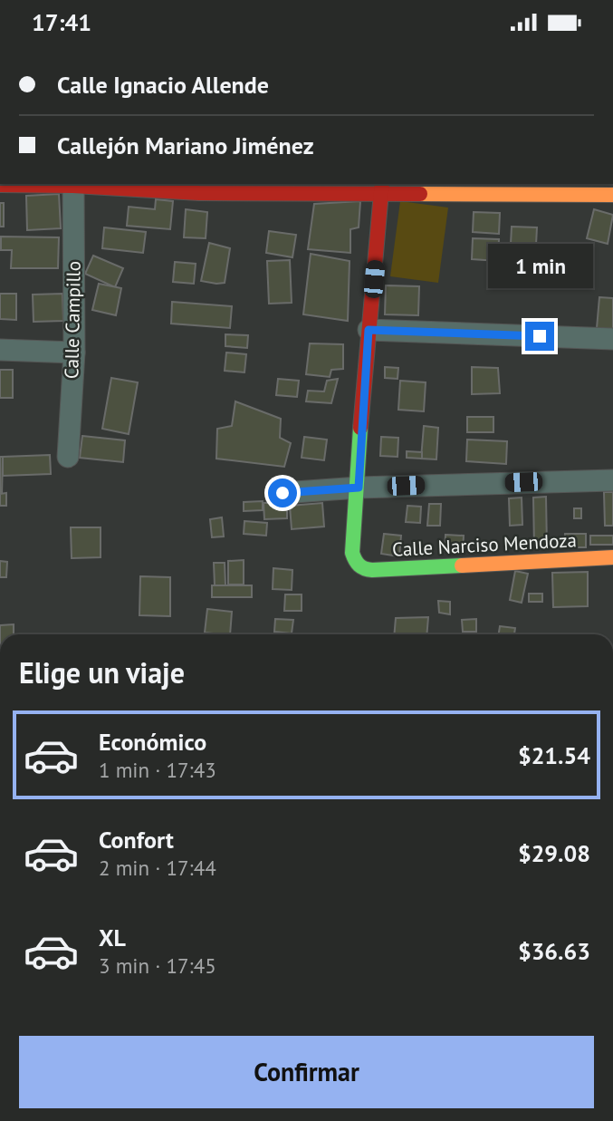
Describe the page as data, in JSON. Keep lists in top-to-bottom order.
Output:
{
  "streets": {
    "street": ["Calle Campillo", "Calle Narciso Mendoza"]
  },
  "page": {
    "status": "17:41",
    "banner": ["Calle Ignacio Allende", "Callejón Mariano Jiménez"],
    "bubble": "1 min",
    "heading": "Elige un viaje",
    "list": [
      {
        "name": "Económico",
        "note": "1 min · 17:43",
        "value": "$21.54"
      },
      {
        "name": "Confort",
        "note": "2 min · 17:44",
        "value": "$29.08"
      },
      {
        "name": "XL",
        "note": "3 min · 17:45",
        "value": "$36.63"
      }
    ],
    "buttons": "Confirmar"
  }
}
